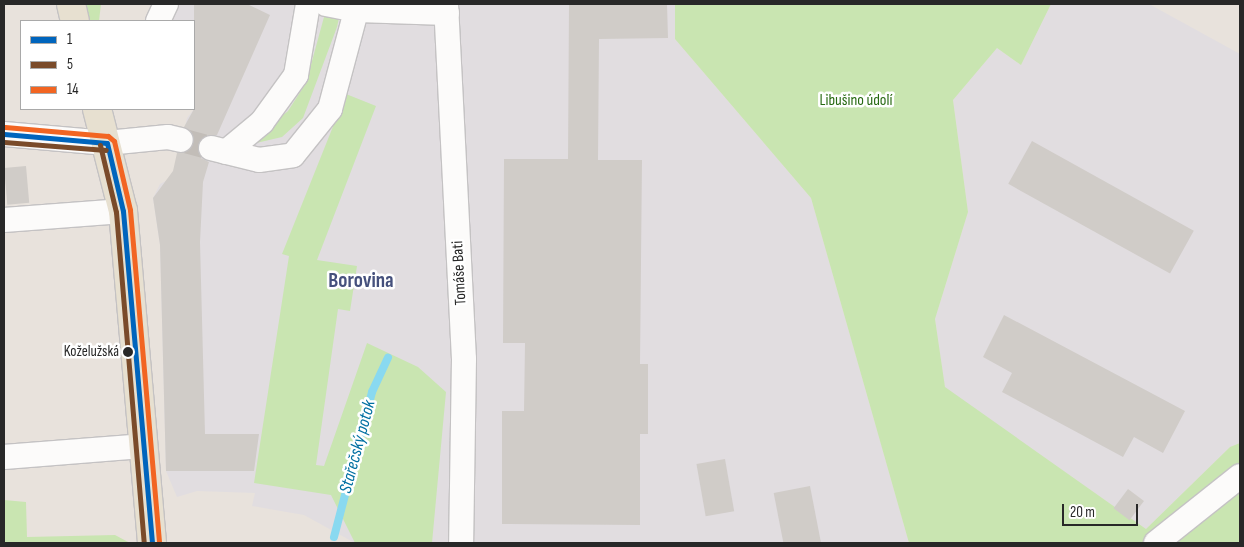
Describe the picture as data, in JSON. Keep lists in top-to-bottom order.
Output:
{
  "streets": {
    "street": ["Tomáše Bati"]
  },
  "districts": ["Borovina"],
  "water": ["Stařečský potok"],
  "parks": ["Libušino údolí"],
  "places": ["Koželužská"],
  "lines": ["transit line 14", "transit line 1", "transit line 5"],
  "legend": ["1", "5", "14"],
  "scale_bar": "20 m"
}
